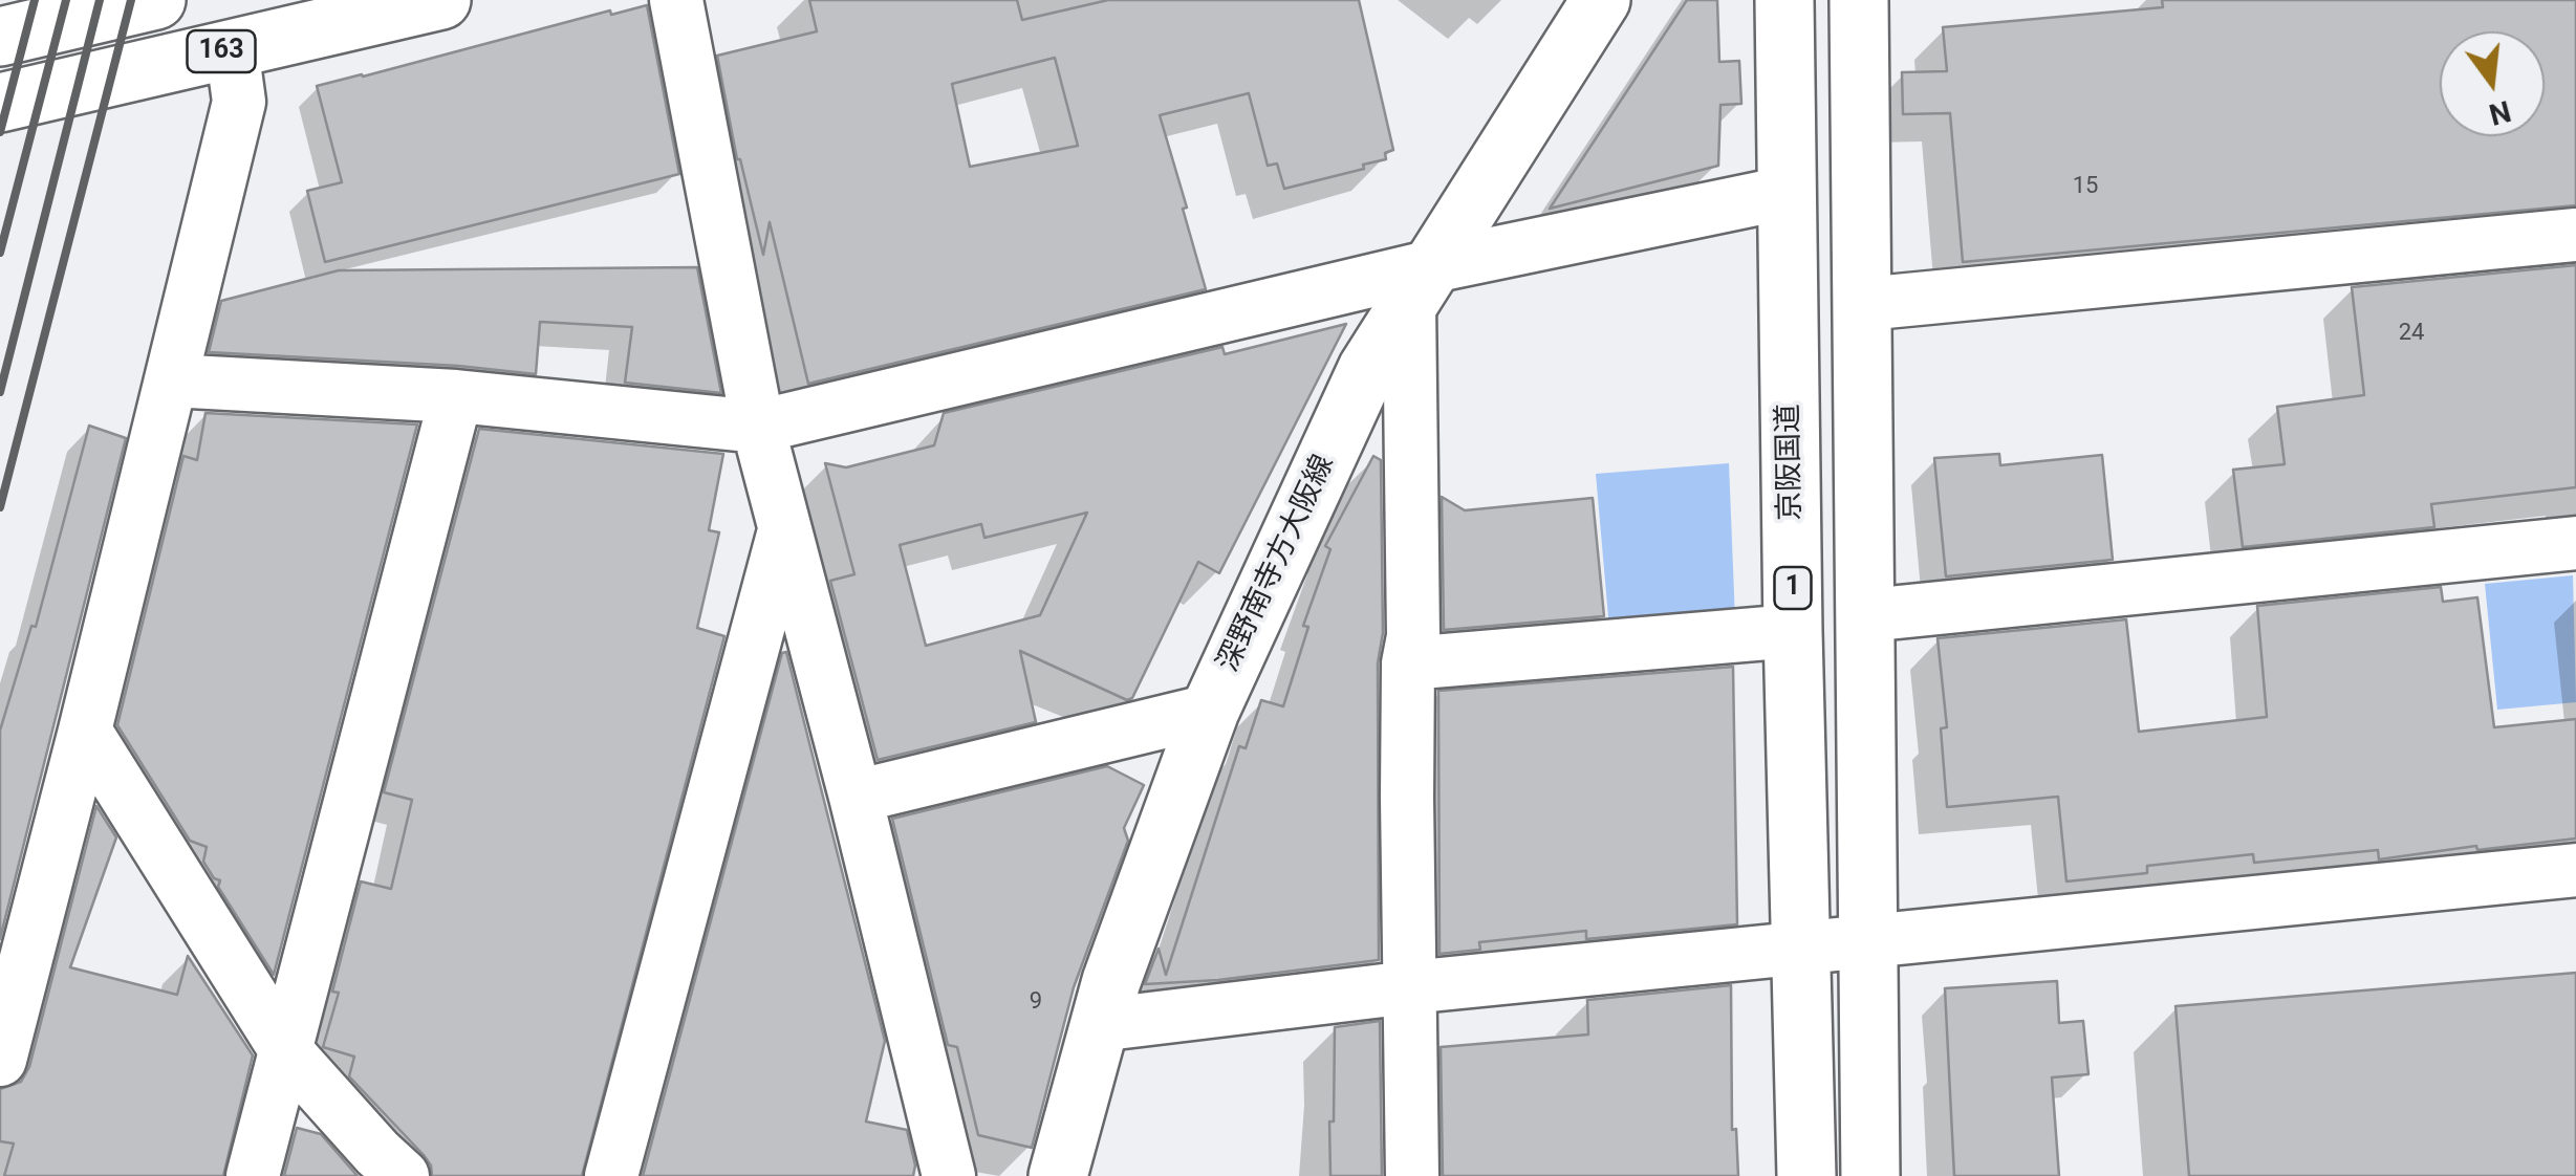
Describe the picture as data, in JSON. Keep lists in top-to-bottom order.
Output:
{
  "streets": {
    "main road": [
      "163",
      "京阪国道",
      "深野南寺方大阪線",
      "1"
    ]
  },
  "house_numbers": ["15", "24", "9"],
  "north": "bottom"
}
